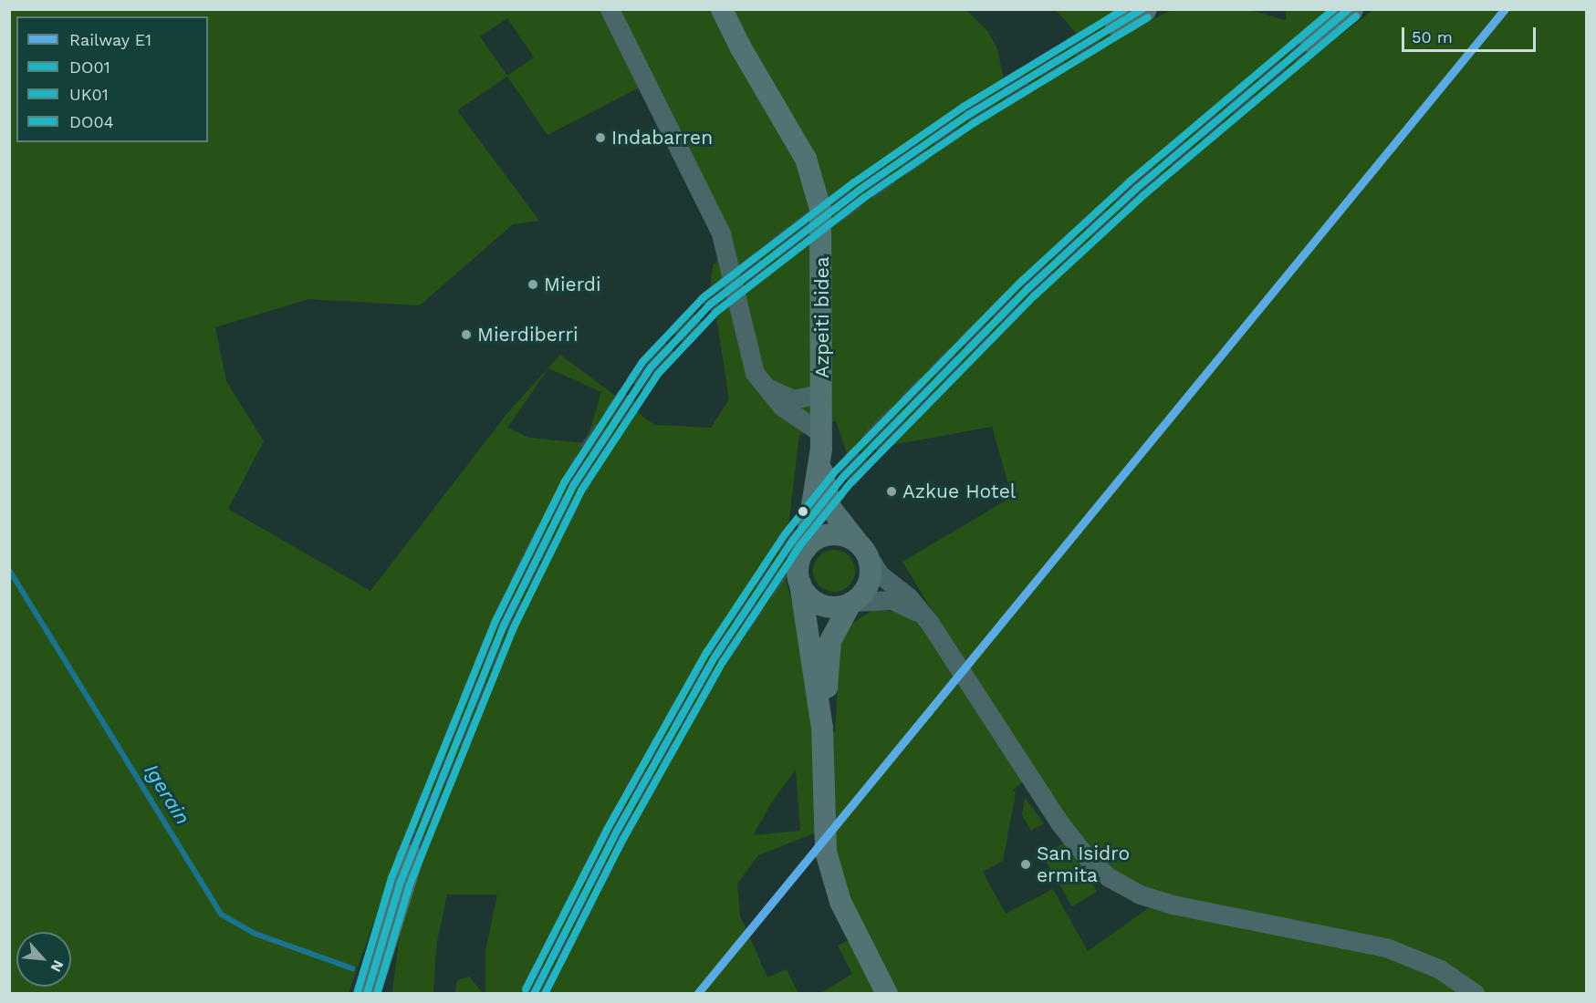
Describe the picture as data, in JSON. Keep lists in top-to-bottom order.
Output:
{
  "streets": {
    "main road": ["Azpeiti bidea"]
  },
  "water": ["Igerain"],
  "places": [
    "Indabarren",
    "Mierdi",
    "Mierdiberri",
    "Azkue Hotel",
    "San Isidro ermita"
  ],
  "lines": [
    "rail line E1",
    "transit line DO01",
    "transit line DO04",
    "transit line UK01"
  ],
  "legend": [
    "Railway E1",
    "DO01",
    "UK01",
    "DO04"
  ],
  "scale_bar": "50 m",
  "north": "bottom right"
}
